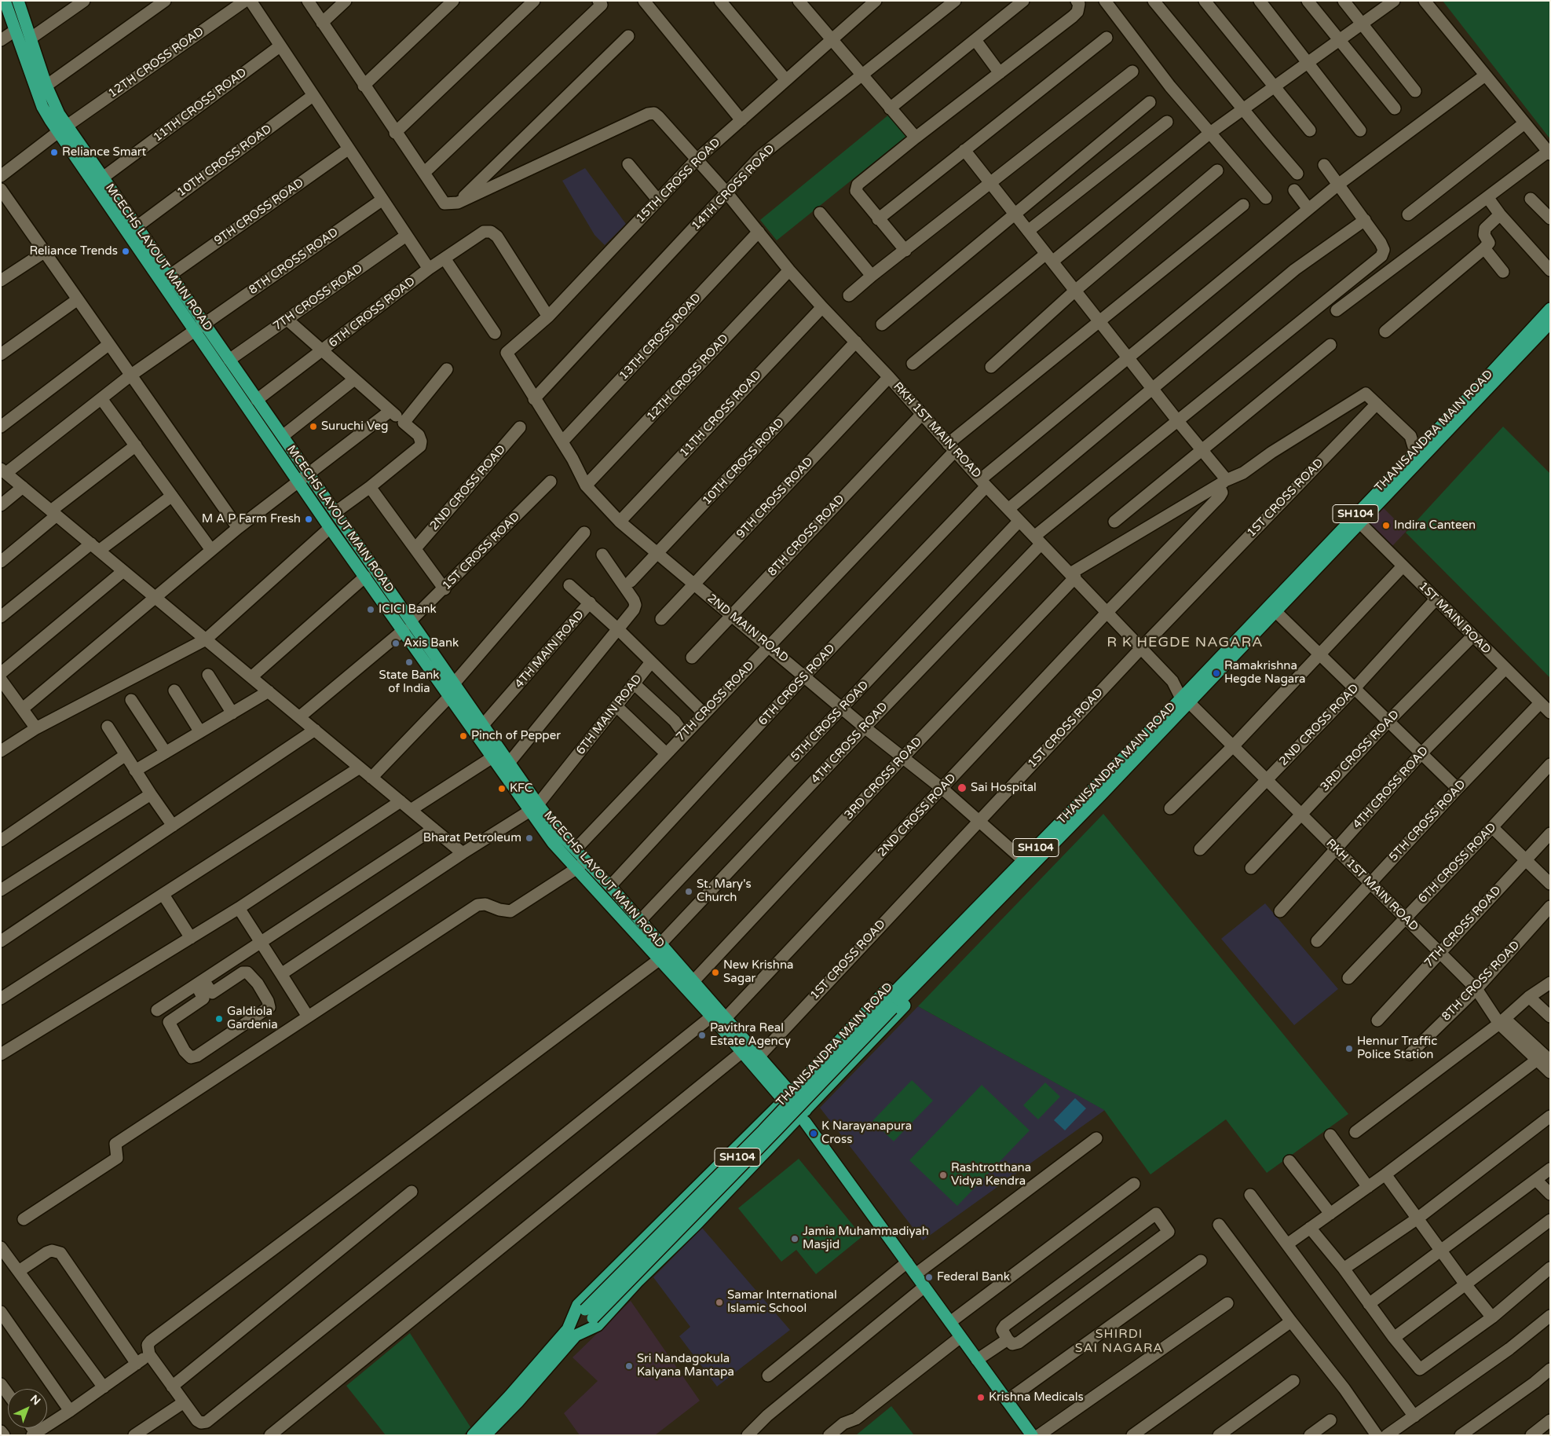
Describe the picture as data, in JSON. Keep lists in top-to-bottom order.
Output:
{
  "streets": {
    "main road": ["MCECHS LAYOUT MAIN ROAD", "THANISANDRA MAIN ROAD", "SH104"],
    "street": [
      "12TH CROSS ROAD",
      "11TH CROSS ROAD",
      "10TH CROSS ROAD",
      "15TH CROSS ROAD",
      "14TH CROSS ROAD",
      "9TH CROSS ROAD",
      "8TH CROSS ROAD",
      "7TH CROSS ROAD",
      "6TH CROSS ROAD",
      "13TH CROSS ROAD",
      "RKH 1ST MAIN ROAD",
      "2ND CROSS ROAD",
      "1ST CROSS ROAD",
      "1ST MAIN ROAD",
      "2ND MAIN ROAD",
      "4TH MAIN ROAD",
      "6TH MAIN ROAD",
      "5TH CROSS ROAD",
      "4TH CROSS ROAD",
      "3RD CROSS ROAD"
    ]
  },
  "crossings": [
    ["12TH CROSS ROAD", "MCECHS LAYOUT MAIN ROAD"],
    ["12TH CROSS ROAD", "RKH 1ST MAIN ROAD"],
    ["12TH CROSS ROAD", "2ND MAIN ROAD"],
    ["11TH CROSS ROAD", "MCECHS LAYOUT MAIN ROAD"],
    ["11TH CROSS ROAD", "RKH 1ST MAIN ROAD"],
    ["11TH CROSS ROAD", "2ND MAIN ROAD"],
    ["10TH CROSS ROAD", "MCECHS LAYOUT MAIN ROAD"],
    ["10TH CROSS ROAD", "RKH 1ST MAIN ROAD"],
    ["10TH CROSS ROAD", "2ND MAIN ROAD"],
    ["15TH CROSS ROAD", "6TH CROSS ROAD"],
    ["15TH CROSS ROAD", "RKH 1ST MAIN ROAD"],
    ["15TH CROSS ROAD", "2ND MAIN ROAD"],
    ["14TH CROSS ROAD", "RKH 1ST MAIN ROAD"],
    ["14TH CROSS ROAD", "2ND MAIN ROAD"],
    ["9TH CROSS ROAD", "MCECHS LAYOUT MAIN ROAD"],
    ["9TH CROSS ROAD", "RKH 1ST MAIN ROAD"],
    ["9TH CROSS ROAD", "2ND MAIN ROAD"],
    ["MCECHS LAYOUT MAIN ROAD", "8TH CROSS ROAD"],
    ["MCECHS LAYOUT MAIN ROAD", "7TH CROSS ROAD"],
    ["MCECHS LAYOUT MAIN ROAD", "6TH CROSS ROAD"],
    ["MCECHS LAYOUT MAIN ROAD", "THANISANDRA MAIN ROAD"],
    ["MCECHS LAYOUT MAIN ROAD", "2ND CROSS ROAD"],
    ["MCECHS LAYOUT MAIN ROAD", "1ST CROSS ROAD"],
    ["MCECHS LAYOUT MAIN ROAD", "4TH MAIN ROAD"],
    ["MCECHS LAYOUT MAIN ROAD", "6TH MAIN ROAD"],
    ["MCECHS LAYOUT MAIN ROAD", "5TH CROSS ROAD"],
    ["MCECHS LAYOUT MAIN ROAD", "4TH CROSS ROAD"],
    ["MCECHS LAYOUT MAIN ROAD", "3RD CROSS ROAD"],
    ["8TH CROSS ROAD", "RKH 1ST MAIN ROAD"],
    ["8TH CROSS ROAD", "2ND MAIN ROAD"],
    ["7TH CROSS ROAD", "RKH 1ST MAIN ROAD"],
    ["7TH CROSS ROAD", "2ND MAIN ROAD"],
    ["6TH CROSS ROAD", "RKH 1ST MAIN ROAD"],
    ["6TH CROSS ROAD", "2ND MAIN ROAD"],
    ["13TH CROSS ROAD", "RKH 1ST MAIN ROAD"],
    ["13TH CROSS ROAD", "2ND MAIN ROAD"],
    ["RKH 1ST MAIN ROAD", "THANISANDRA MAIN ROAD"],
    ["RKH 1ST MAIN ROAD", "2ND CROSS ROAD"],
    ["RKH 1ST MAIN ROAD", "1ST CROSS ROAD"],
    ["RKH 1ST MAIN ROAD", "5TH CROSS ROAD"],
    ["RKH 1ST MAIN ROAD", "4TH CROSS ROAD"],
    ["RKH 1ST MAIN ROAD", "3RD CROSS ROAD"],
    ["THANISANDRA MAIN ROAD", "SH104"],
    ["THANISANDRA MAIN ROAD", "1ST MAIN ROAD"],
    ["THANISANDRA MAIN ROAD", "2ND MAIN ROAD"],
    ["2ND CROSS ROAD", "1ST MAIN ROAD"],
    ["2ND CROSS ROAD", "2ND MAIN ROAD"],
    ["2ND CROSS ROAD", "3RD CROSS ROAD"],
    ["1ST CROSS ROAD", "2ND MAIN ROAD"],
    ["1ST CROSS ROAD", "3RD CROSS ROAD"],
    ["1ST MAIN ROAD", "5TH CROSS ROAD"],
    ["1ST MAIN ROAD", "4TH CROSS ROAD"],
    ["1ST MAIN ROAD", "3RD CROSS ROAD"],
    ["2ND MAIN ROAD", "5TH CROSS ROAD"],
    ["2ND MAIN ROAD", "4TH CROSS ROAD"],
    ["2ND MAIN ROAD", "3RD CROSS ROAD"]
  ],
  "districts": ["R K HEGDE NAGARA", "SHIRDI SAI NAGARA"],
  "places": [
    "Reliance Smart",
    "Reliance Trends",
    "Suruchi Veg",
    "M A P Farm Fresh",
    "Indira Canteen",
    "ICICI Bank",
    "Axis Bank",
    "State Bank of India",
    "Ramakrishna Hegde Nagara",
    "Pinch of Pepper",
    "Sai Hospital",
    "KFC",
    "Bharat Petroleum",
    "St. Mary's Church",
    "New Krishna Sagar",
    "Galdiola Gardenia",
    "Pavithra Real Estate Agency",
    "Hennur Traffic Police Station",
    "K Narayanapura Cross",
    "Rashtrotthana Vidya Kendra",
    "Jamia Muhammadiyah Masjid",
    "Federal Bank",
    "Samar International Islamic School",
    "Sri Nandagokula Kalyana Mantapa",
    "Krishna Medicals"
  ],
  "north": "top right"
}
